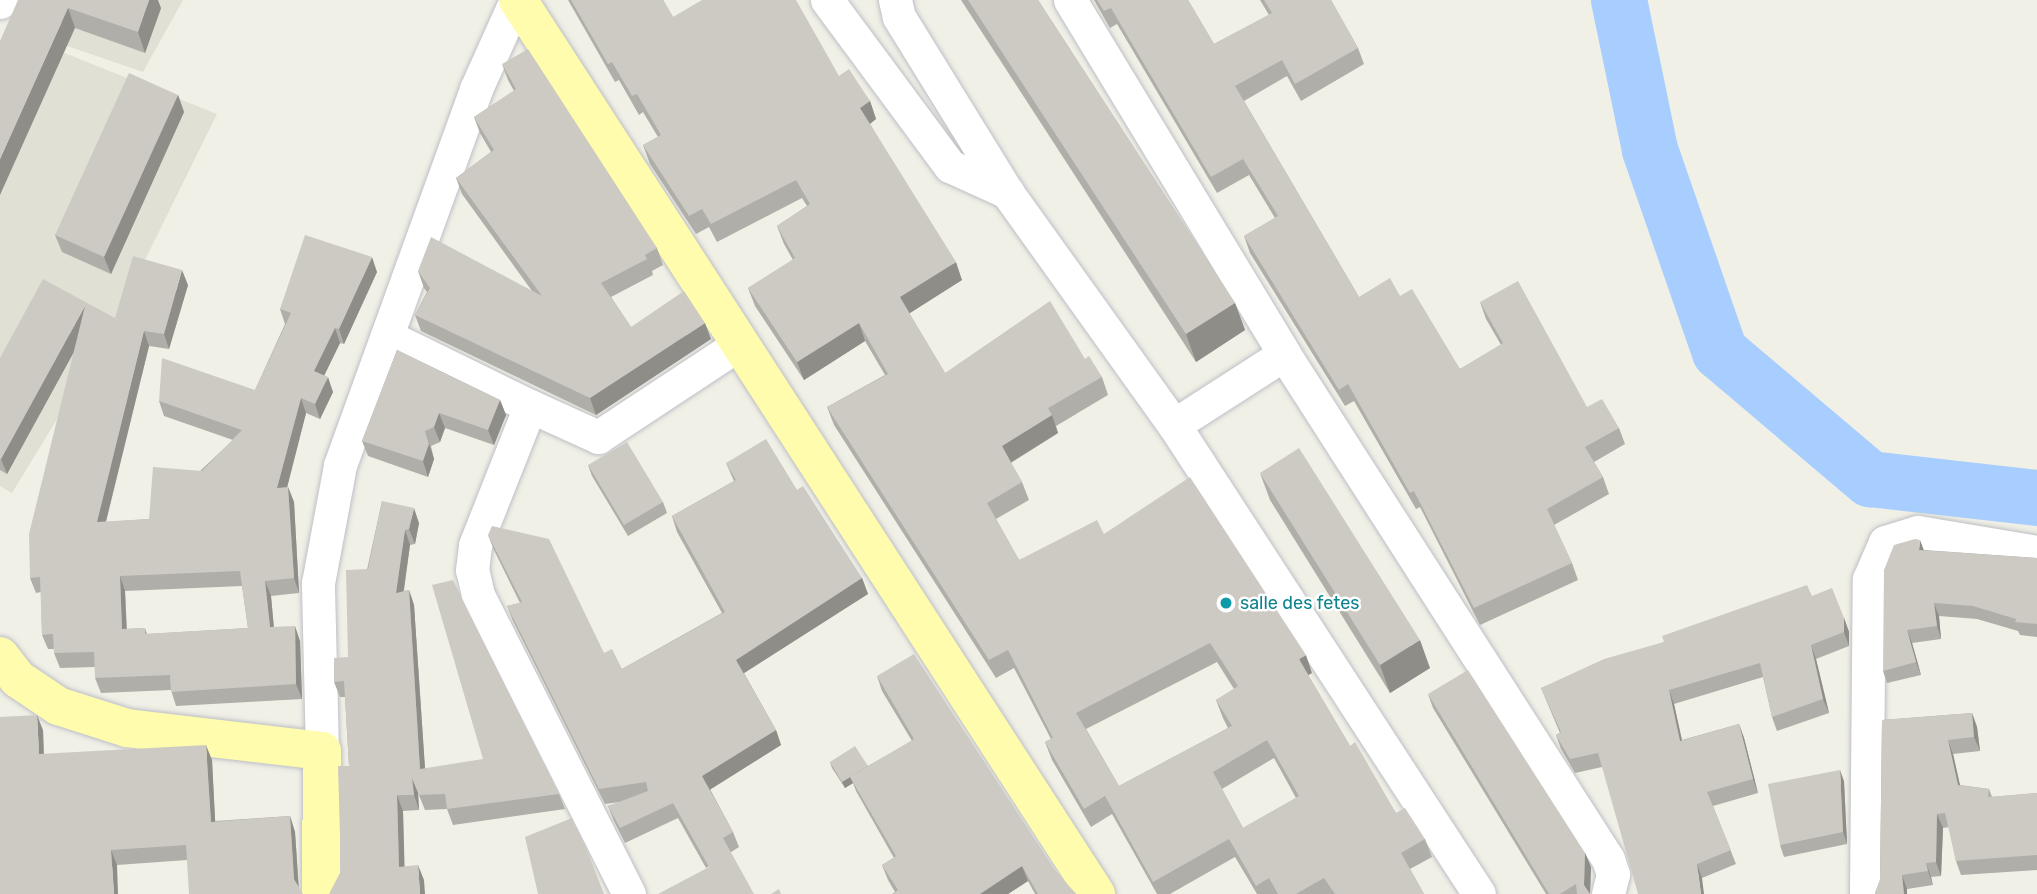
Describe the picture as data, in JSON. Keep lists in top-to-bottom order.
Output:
{
  "places": ["salle des fetes"]
}
